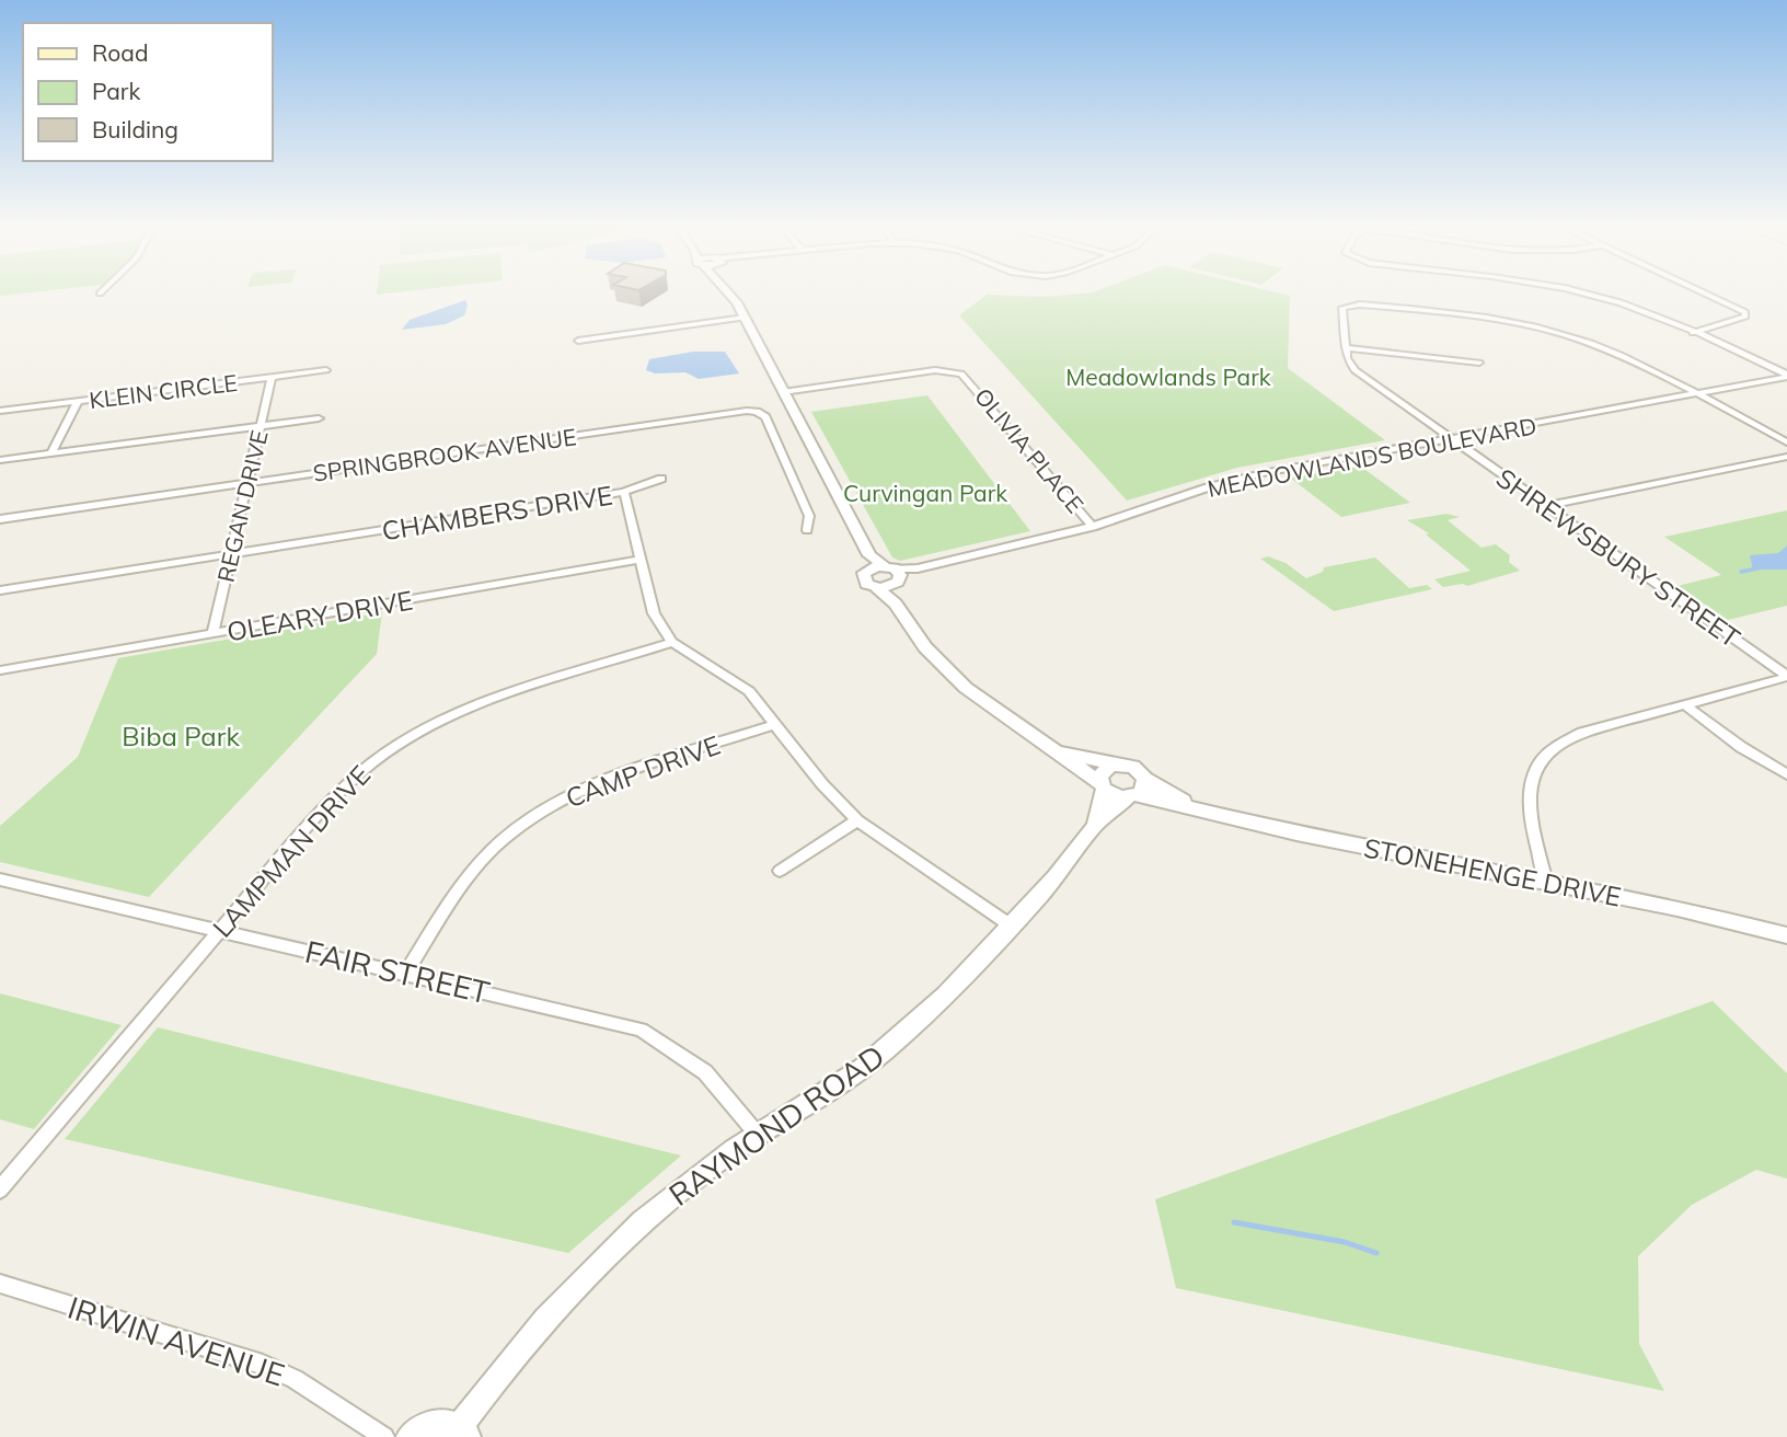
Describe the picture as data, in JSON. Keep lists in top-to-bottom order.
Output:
{
  "streets": {
    "street": [
      "KLEIN CIRCLE",
      "OLIVIA PLACE",
      "SPRINGBROOK AVENUE",
      "MEADOWLANDS BOULEVARD",
      "REGAN DRIVE",
      "CHAMBERS DRIVE",
      "SHREWSBURY STREET",
      "OLEARY DRIVE",
      "CAMP DRIVE",
      "LAMPMAN DRIVE",
      "STONEHENGE DRIVE",
      "FAIR STREET",
      "RAYMOND ROAD",
      "IRWIN AVENUE"
    ]
  },
  "crossings": [
    ["KLEIN CIRCLE", "REGAN DRIVE"],
    ["OLIVIA PLACE", "MEADOWLANDS BOULEVARD"],
    ["SPRINGBROOK AVENUE", "REGAN DRIVE"],
    ["MEADOWLANDS BOULEVARD", "SHREWSBURY STREET"],
    ["REGAN DRIVE", "CHAMBERS DRIVE"],
    ["REGAN DRIVE", "OLEARY DRIVE"],
    ["CHAMBERS DRIVE", "OLEARY DRIVE"],
    ["CHAMBERS DRIVE", "CAMP DRIVE"],
    ["CHAMBERS DRIVE", "LAMPMAN DRIVE"],
    ["CHAMBERS DRIVE", "RAYMOND ROAD"],
    ["CAMP DRIVE", "FAIR STREET"],
    ["LAMPMAN DRIVE", "FAIR STREET"],
    ["STONEHENGE DRIVE", "RAYMOND ROAD"],
    ["FAIR STREET", "RAYMOND ROAD"]
  ],
  "parks": ["Meadowlands Park", "Curvingan Park", "Biba Park"],
  "legend": ["Road", "Park", "Building"]
}
